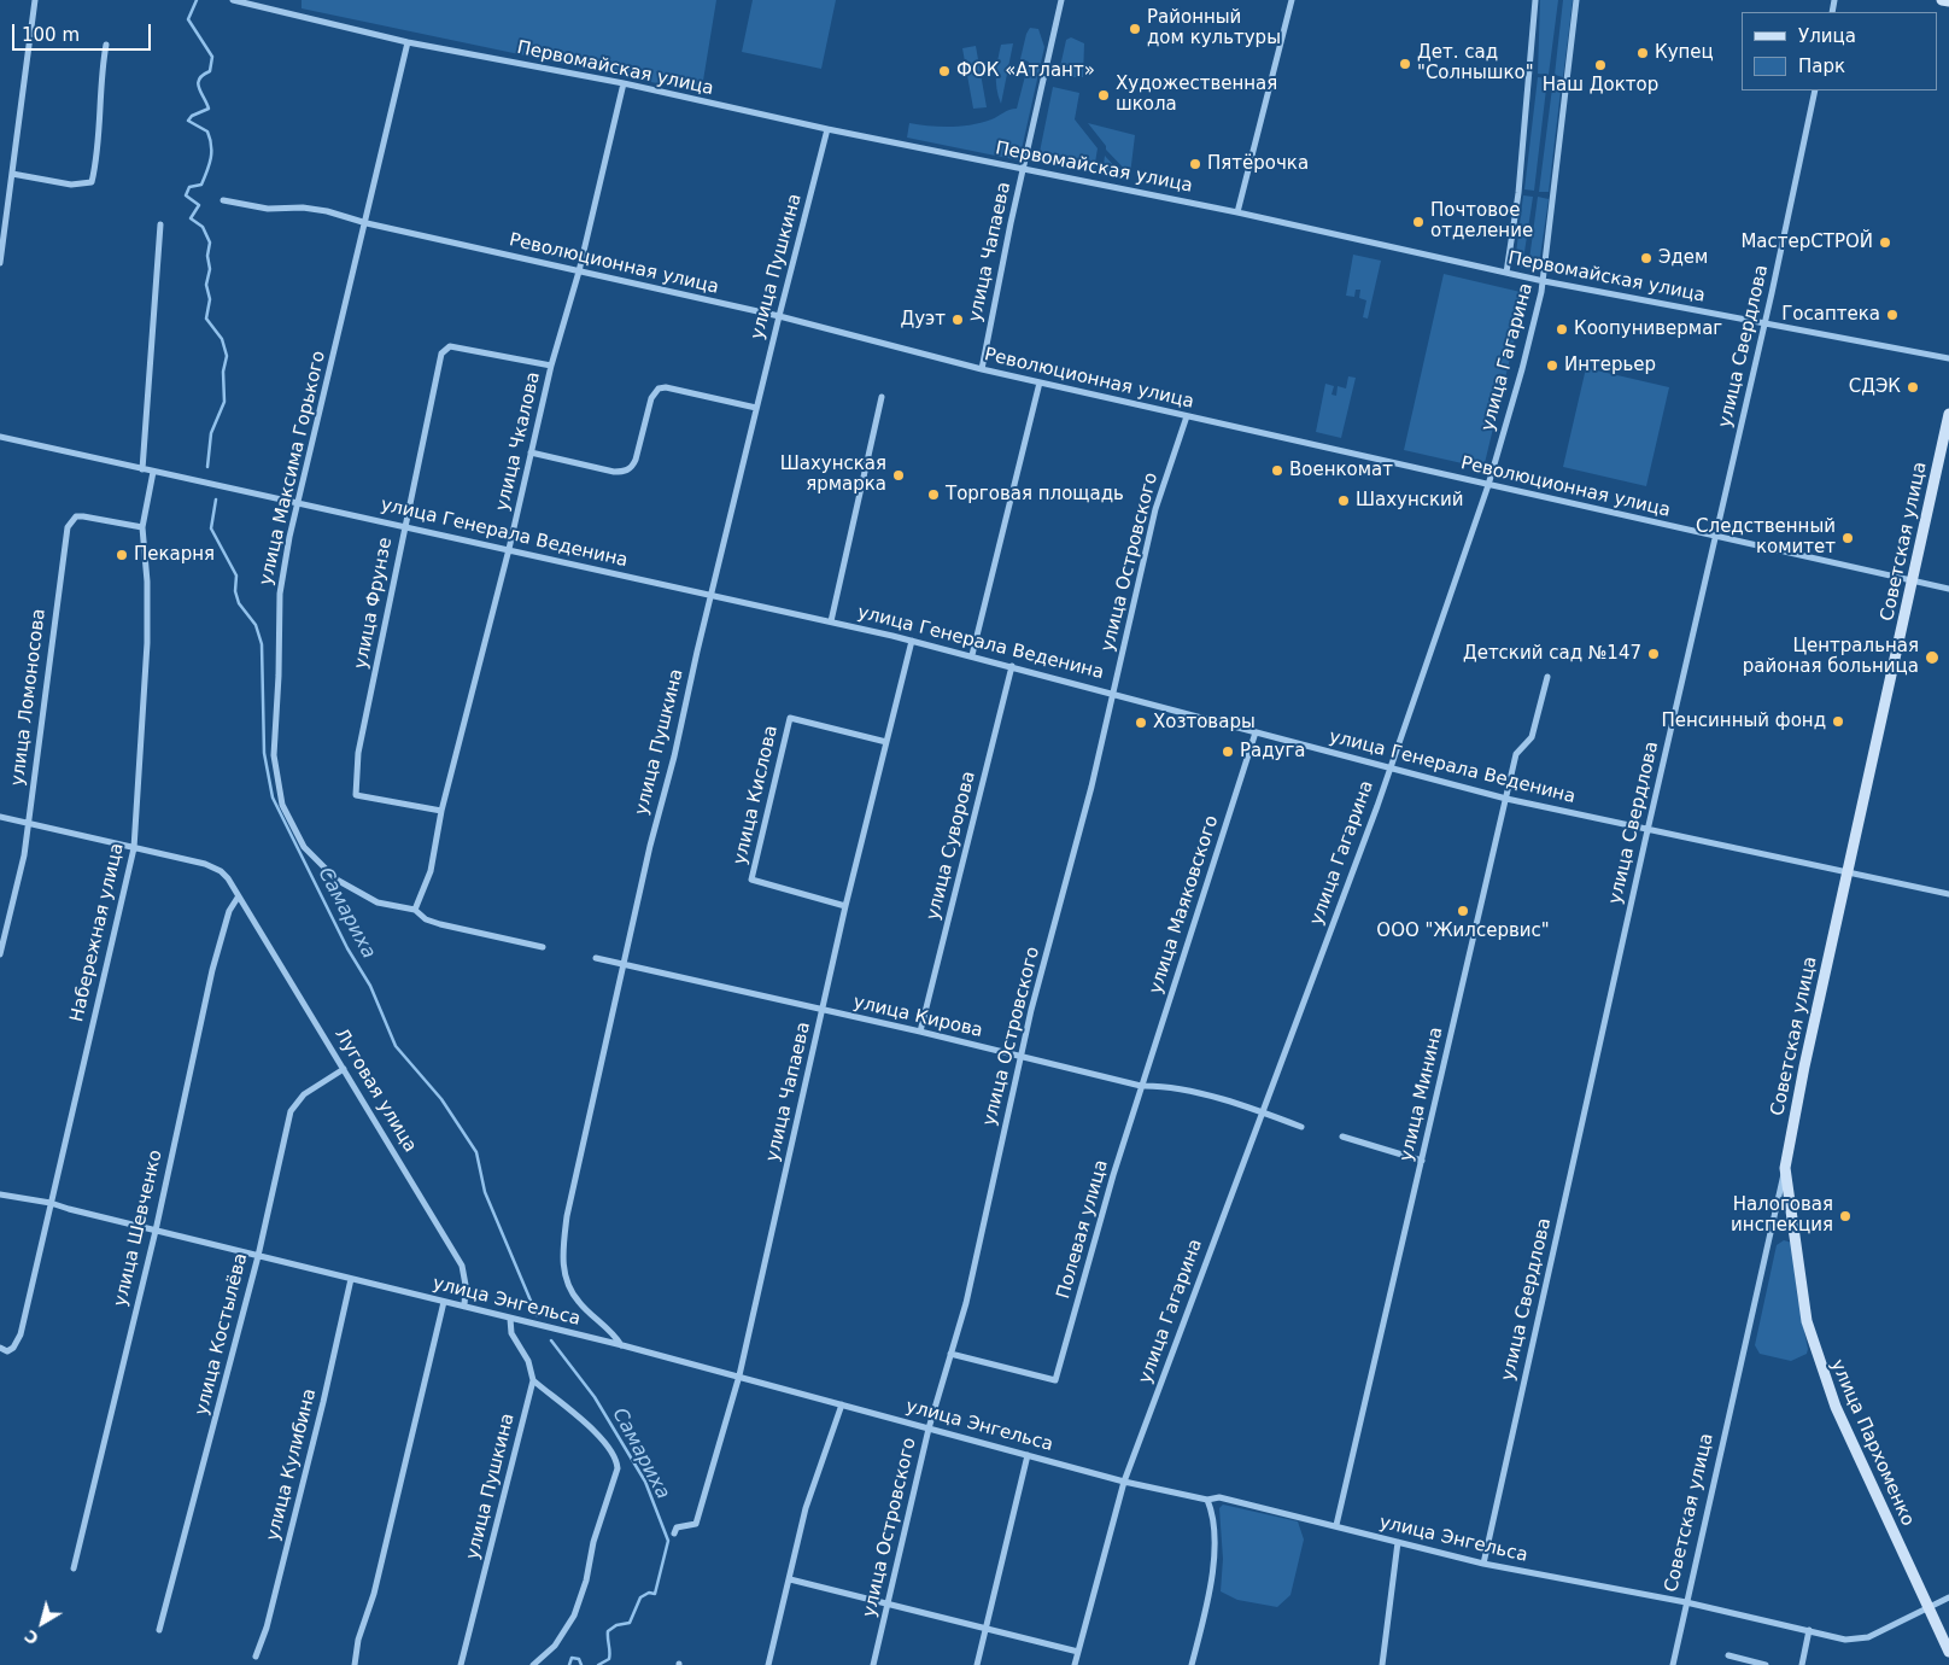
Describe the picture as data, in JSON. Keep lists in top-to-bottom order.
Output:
{
  "streets": {
    "street": [
      "Первомайская улица",
      "улица Чапаева",
      "Революционная улица",
      "улица Пушкина",
      "улица Свердлова",
      "улица Гагарина",
      "улица Чкалова",
      "улица Максима Горького",
      "улица Генерала Веденина",
      "Советская улица",
      "улица Островского",
      "улица Фрунзе",
      "улица Ломоносова",
      "улица Кислова",
      "улица Суворова",
      "улица Маяковского",
      "Набережная улица",
      "улица Кирова",
      "Луговая улица",
      "улица Минина",
      "улица Шевченко",
      "Полевая улица",
      "улица Энгельса",
      "улица Костылёва",
      "улица Пархоменко",
      "улица Кулибина"
    ]
  },
  "crossings": [
    ["Первомайская улица", "улица Чапаева"],
    ["Первомайская улица", "улица Пушкина"],
    ["Первомайская улица", "улица Свердлова"],
    ["Первомайская улица", "улица Гагарина"],
    ["Первомайская улица", "улица Чкалова"],
    ["Первомайская улица", "улица Максима Горького"],
    ["улица Чапаева", "Революционная улица"],
    ["улица Чапаева", "улица Генерала Веденина"],
    ["улица Чапаева", "улица Кислова"],
    ["улица Чапаева", "улица Кирова"],
    ["улица Чапаева", "улица Энгельса"],
    ["Революционная улица", "улица Пушкина"],
    ["Революционная улица", "улица Свердлова"],
    ["Революционная улица", "улица Гагарина"],
    ["Революционная улица", "улица Чкалова"],
    ["Революционная улица", "улица Максима Горького"],
    ["Революционная улица", "Советская улица"],
    ["Революционная улица", "улица Островского"],
    ["улица Пушкина", "улица Генерала Веденина"],
    ["улица Пушкина", "улица Кирова"],
    ["улица Пушкина", "улица Энгельса"],
    ["улица Свердлова", "улица Генерала Веденина"],
    ["улица Свердлова", "улица Энгельса"],
    ["улица Гагарина", "улица Генерала Веденина"],
    ["улица Гагарина", "улица Кирова"],
    ["улица Гагарина", "улица Энгельса"],
    ["улица Чкалова", "улица Максима Горького"],
    ["улица Чкалова", "улица Генерала Веденина"],
    ["улица Чкалова", "улица Фрунзе"],
    ["улица Максима Горького", "улица Генерала Веденина"],
    ["улица Генерала Веденина", "Советская улица"],
    ["улица Генерала Веденина", "улица Островского"],
    ["улица Генерала Веденина", "улица Фрунзе"],
    ["улица Генерала Веденина", "улица Суворова"],
    ["улица Генерала Веденина", "улица Маяковского"],
    ["улица Генерала Веденина", "Набережная улица"],
    ["улица Генерала Веденина", "улица Минина"],
    ["Советская улица", "улица Энгельса"],
    ["Советская улица", "улица Пархоменко"],
    ["улица Островского", "улица Кирова"],
    ["улица Островского", "Полевая улица"],
    ["улица Островского", "улица Энгельса"],
    ["улица Ломоносова", "Набережная улица"],
    ["улица Суворова", "улица Кирова"],
    ["улица Маяковского", "улица Кирова"],
    ["улица Маяковского", "Полевая улица"],
    ["Набережная улица", "улица Энгельса"],
    ["улица Кирова", "Полевая улица"],
    ["Луговая улица", "улица Шевченко"],
    ["Луговая улица", "улица Энгельса"],
    ["Луговая улица", "улица Костылёва"],
    ["улица Минина", "улица Энгельса"],
    ["улица Шевченко", "улица Энгельса"],
    ["улица Энгельса", "улица Костылёва"],
    ["улица Энгельса", "улица Пархоменко"],
    ["улица Энгельса", "улица Кулибина"]
  ],
  "water": ["Самариха"],
  "places": [
    "Районный дом культуры",
    "Купец",
    "Дет. сад \"Солнышко\"",
    "Наш Доктор",
    "ФОК «Атлант»",
    "Художественная школа",
    "Пятёрочка",
    "Почтовое отделение",
    "МастерСТРОЙ",
    "Эдем",
    "Госаптека",
    "Дуэт",
    "Коопунивермаг",
    "Интерьер",
    "СДЭК",
    "Военкомат",
    "Шахунская ярмарка",
    "Торговая площадь",
    "Шахунский",
    "Следственный комитет",
    "Пекарня",
    "Детский сад №147",
    "Центральная районая больница",
    "Пенсинный фонд",
    "Хозтовары",
    "Радуга",
    "ООО \"Жилсервис\"",
    "Налоговая инспекция"
  ],
  "legend": ["Улица", "Парк"],
  "scale_bar": "100 m",
  "north": "bottom left"
}
